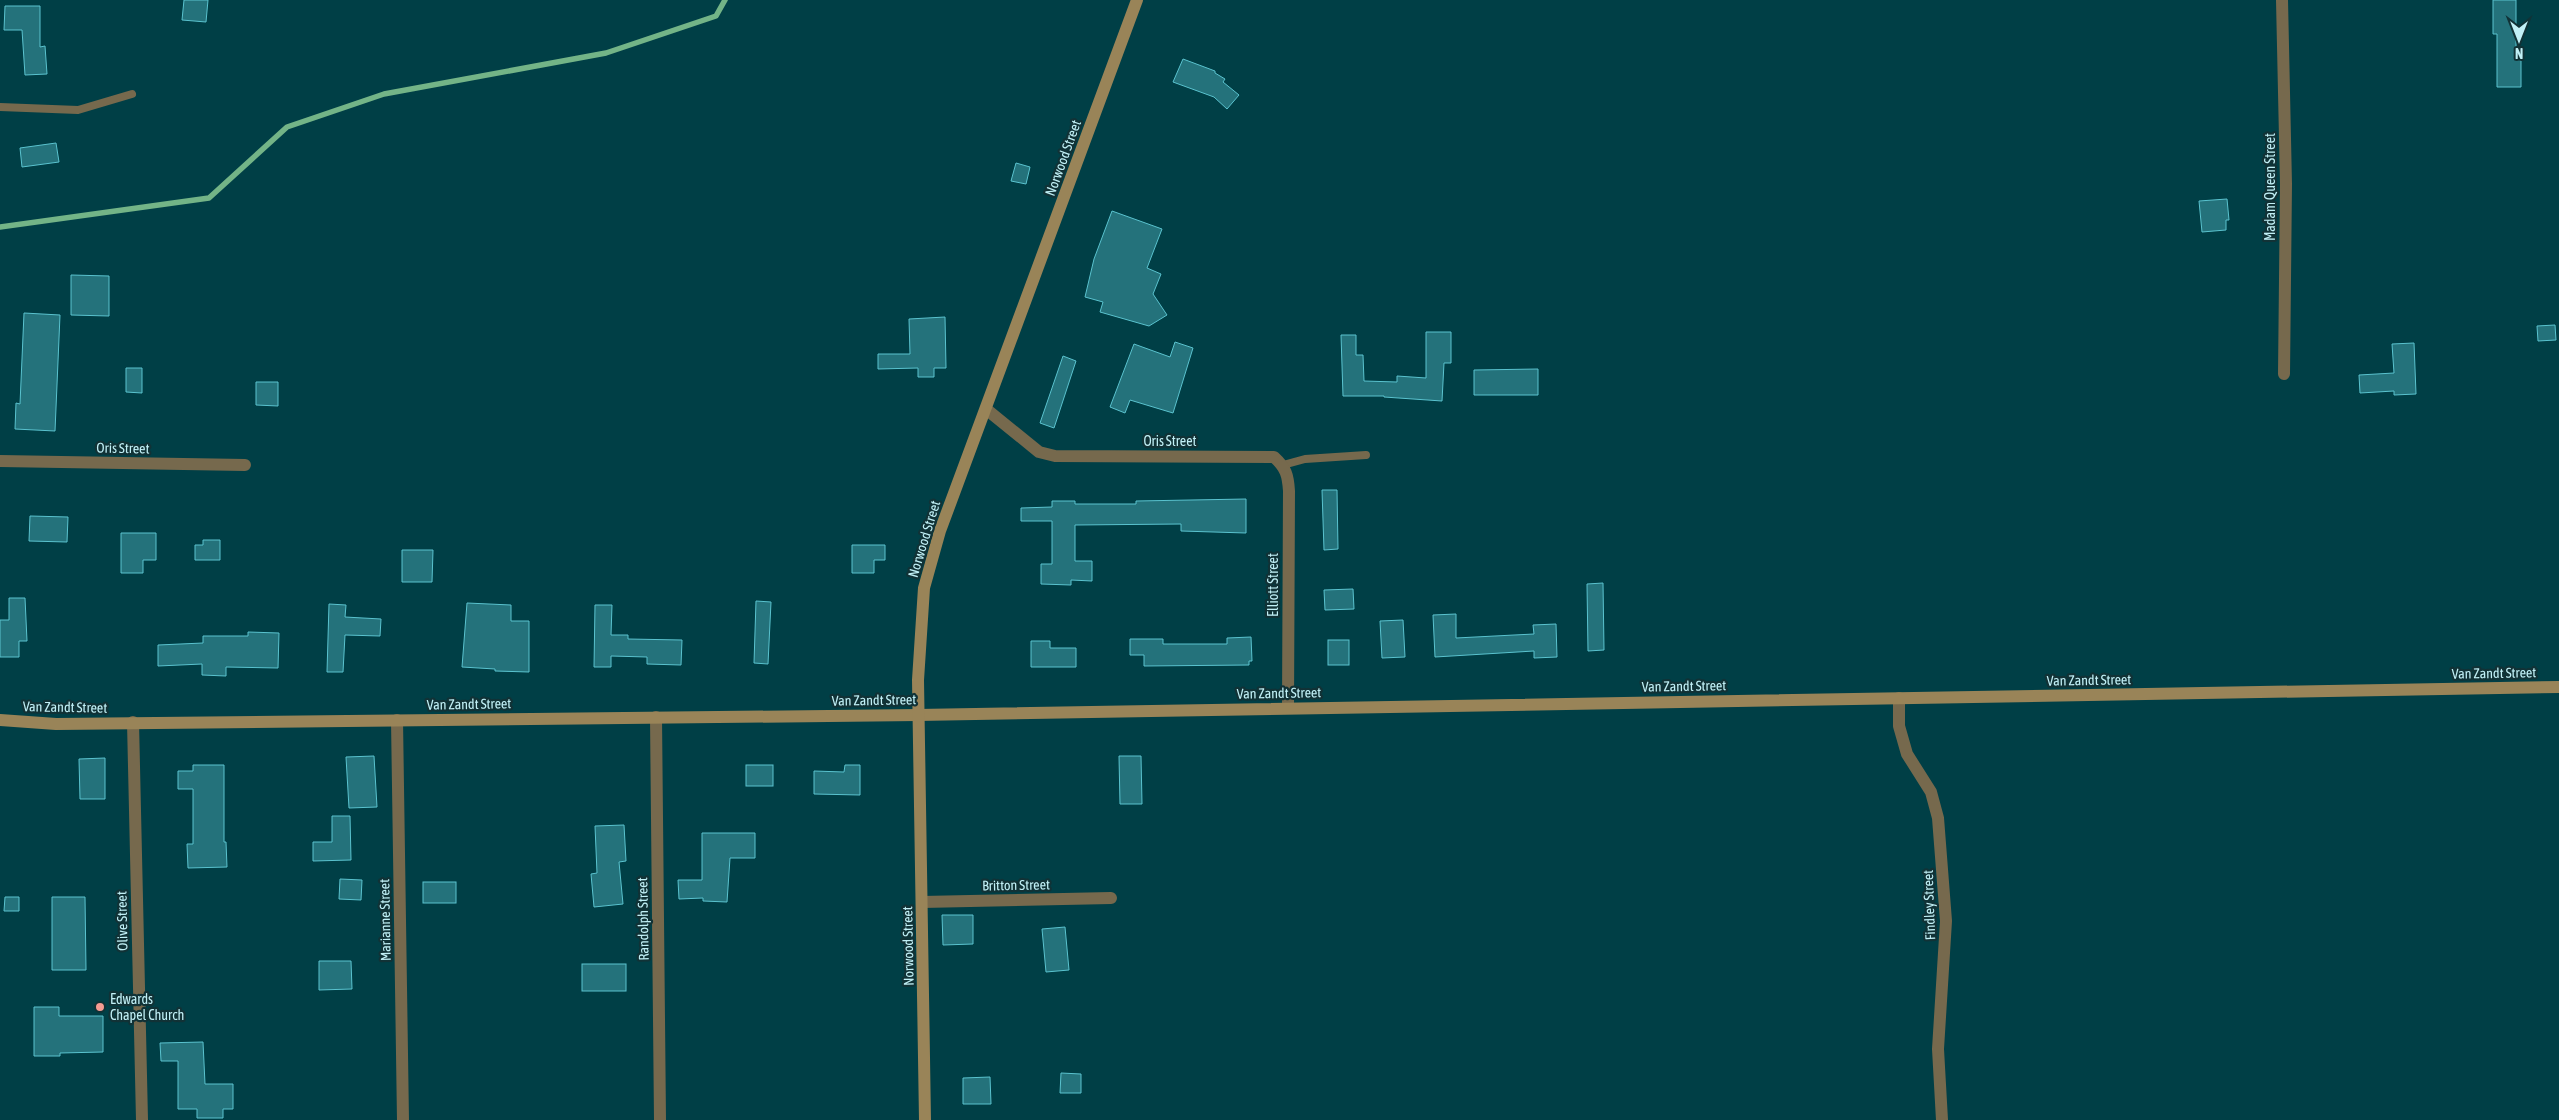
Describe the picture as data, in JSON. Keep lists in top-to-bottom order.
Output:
{
  "streets": {
    "street": [
      "Norwood Street",
      "Madam Queen Street",
      "Oris Street",
      "Elliott Street",
      "Van Zandt Street",
      "Britton Street",
      "Findley Street",
      "Randolph Street",
      "Marianne Street",
      "Olive Street"
    ]
  },
  "crossings": [
    ["Norwood Street", "Oris Street"],
    ["Norwood Street", "Van Zandt Street"],
    ["Norwood Street", "Britton Street"],
    ["Oris Street", "Elliott Street"],
    ["Elliott Street", "Van Zandt Street"],
    ["Van Zandt Street", "Findley Street"],
    ["Van Zandt Street", "Randolph Street"],
    ["Van Zandt Street", "Marianne Street"],
    ["Van Zandt Street", "Olive Street"]
  ],
  "places": ["Edwards Chapel Church"],
  "north": "bottom"
}
